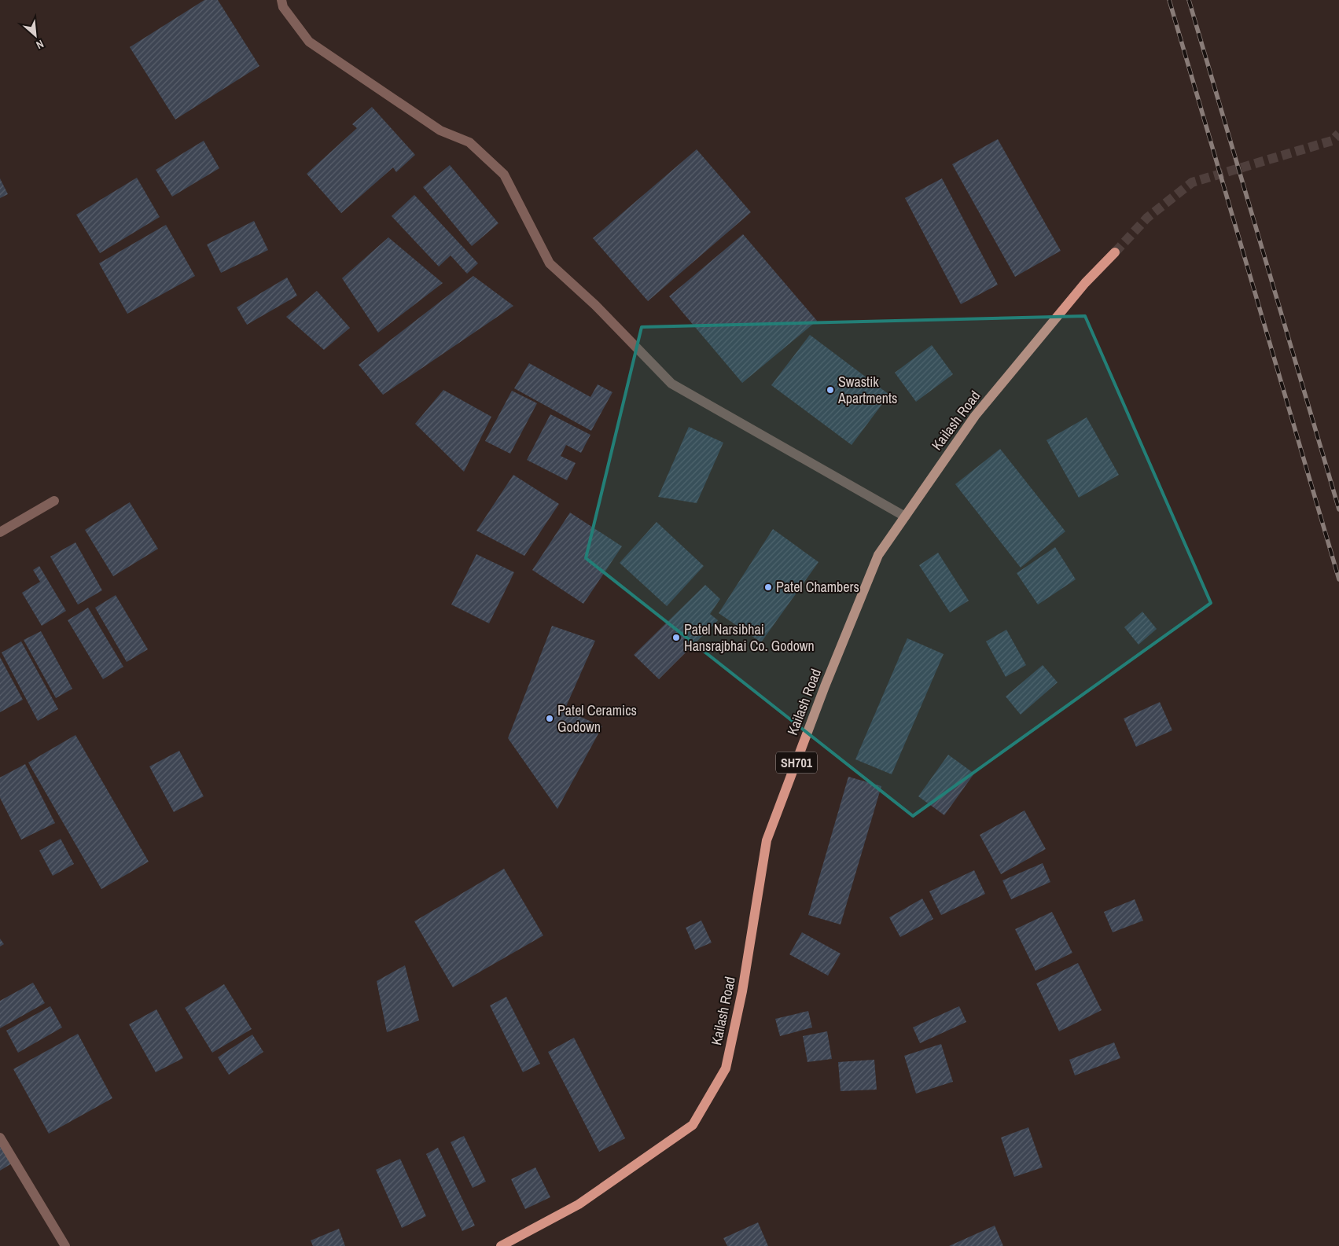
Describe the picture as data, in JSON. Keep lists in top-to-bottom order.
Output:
{
  "streets": {
    "main road": ["Kailash Road", "SH701"]
  },
  "places": [
    "Swastik Apartments",
    "Patel Chambers",
    "Patel Narsibhai Hansrajbhai Co. Godown",
    "Patel Ceramics Godown"
  ],
  "north": "bottom right"
}
